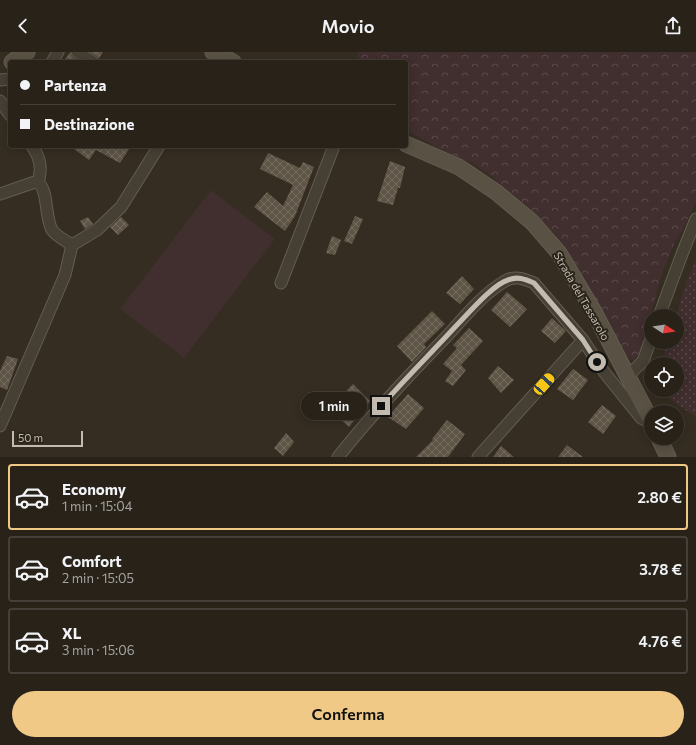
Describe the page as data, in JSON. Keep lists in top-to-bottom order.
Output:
{
  "streets": {
    "main road": ["Strada del Tassarolo"]
  },
  "scale_bar": "50 m",
  "north": "right",
  "page": {
    "header": "Movio",
    "banner": ["Partenza", "Destinazione"],
    "bubble": "1 min",
    "scale": "50 m",
    "list": [
      {
        "name": "Economy",
        "note": "1 min · 15:04",
        "value": "2.80 €"
      },
      {
        "name": "Comfort",
        "note": "2 min · 15:05",
        "value": "3.78 €"
      },
      {
        "name": "XL",
        "note": "3 min · 15:06",
        "value": "4.76 €"
      }
    ],
    "buttons": "Conferma"
  }
}
